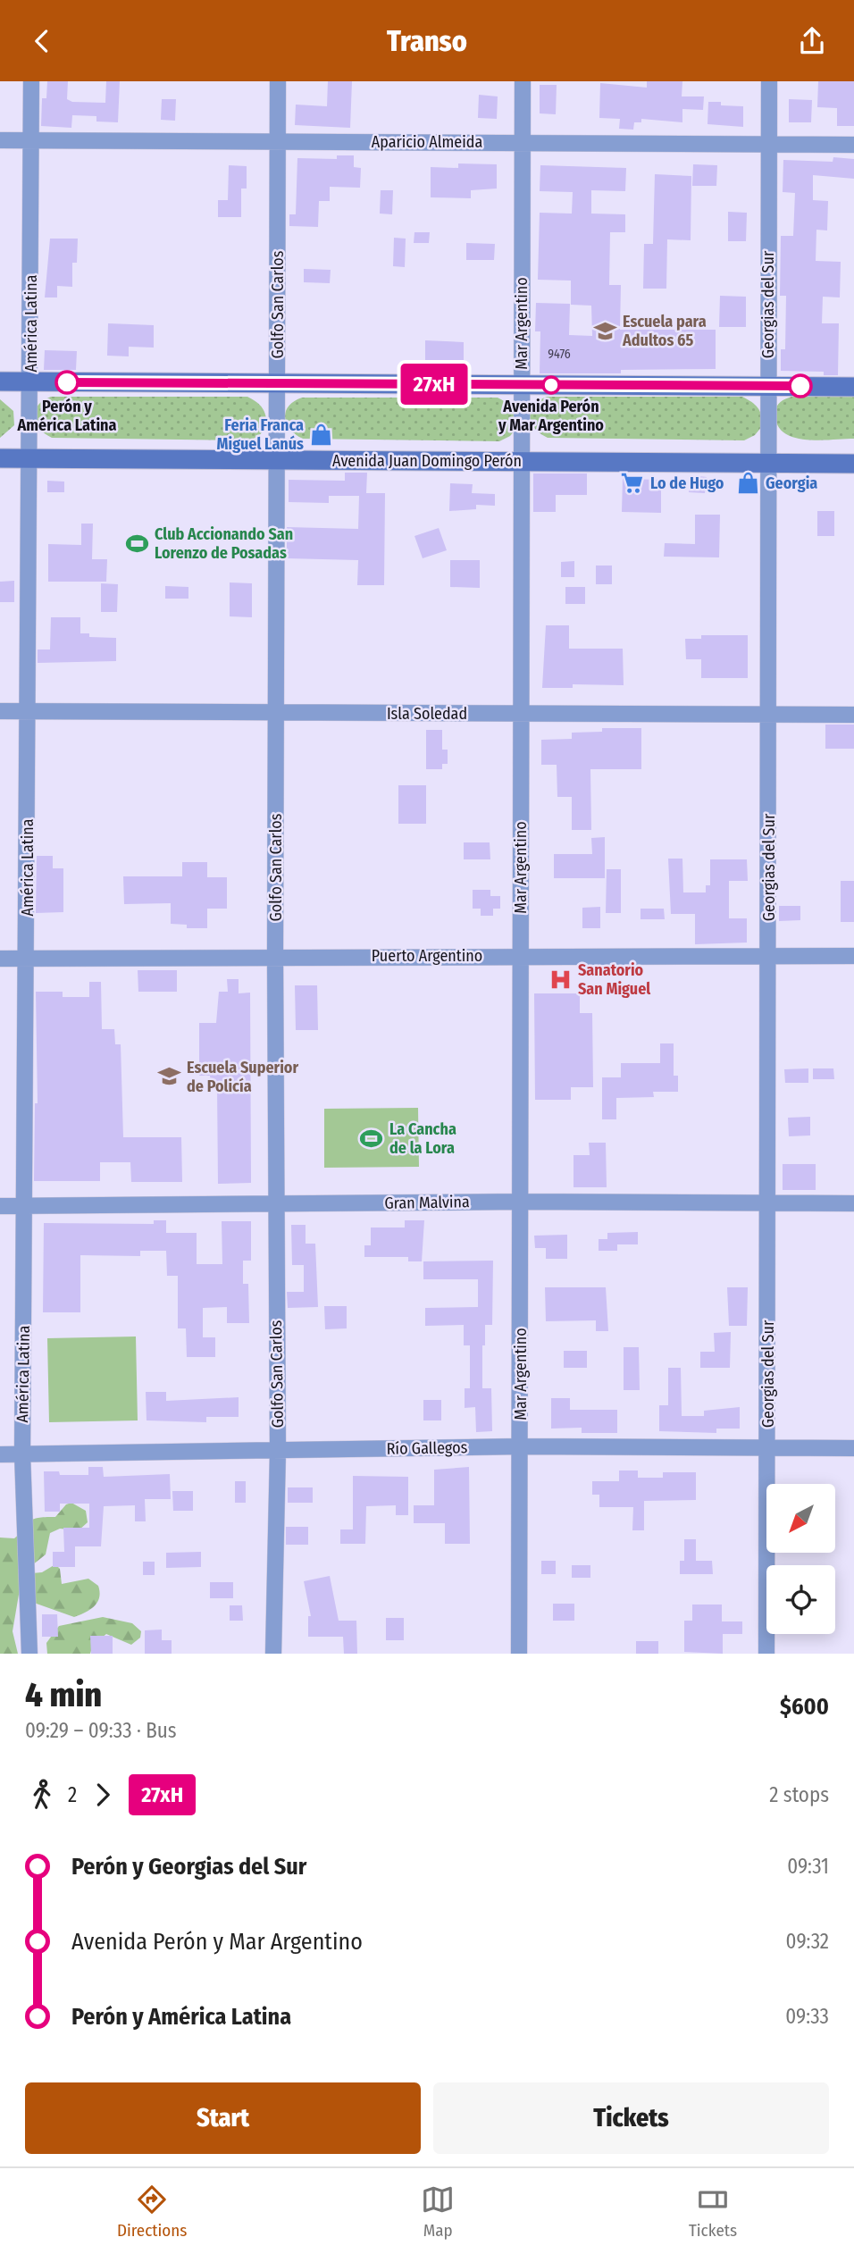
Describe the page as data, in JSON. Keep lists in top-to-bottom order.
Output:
{
  "streets": {
    "main road": ["Avenida Juan Domingo Perón"],
    "street": [
      "Aparicio Almeida",
      "Golfo San Carlos",
      "Georgias del Sur",
      "América Latina",
      "Mar Argentino",
      "Isla Soledad",
      "Puerto Argentino",
      "Gran Malvina",
      "Río Gallegos"
    ]
  },
  "crossings": [
    ["Aparicio Almeida", "Golfo San Carlos"],
    ["Aparicio Almeida", "Georgias del Sur"],
    ["Aparicio Almeida", "América Latina"],
    ["Aparicio Almeida", "Mar Argentino"],
    ["Golfo San Carlos", "Avenida Juan Domingo Perón"],
    ["Golfo San Carlos", "Isla Soledad"],
    ["Golfo San Carlos", "Puerto Argentino"],
    ["Golfo San Carlos", "Gran Malvina"],
    ["Golfo San Carlos", "Río Gallegos"],
    ["Georgias del Sur", "Avenida Juan Domingo Perón"],
    ["Georgias del Sur", "Isla Soledad"],
    ["Georgias del Sur", "Puerto Argentino"],
    ["Georgias del Sur", "Gran Malvina"],
    ["Georgias del Sur", "Río Gallegos"],
    ["América Latina", "Avenida Juan Domingo Perón"],
    ["América Latina", "Isla Soledad"],
    ["América Latina", "Puerto Argentino"],
    ["América Latina", "Gran Malvina"],
    ["América Latina", "Río Gallegos"],
    ["Mar Argentino", "Avenida Juan Domingo Perón"],
    ["Mar Argentino", "Isla Soledad"],
    ["Mar Argentino", "Puerto Argentino"],
    ["Mar Argentino", "Gran Malvina"],
    ["Mar Argentino", "Río Gallegos"]
  ],
  "places": {
    "school or university": ["Escuela para Adultos 65", "Escuela Superior de Policía"],
    "other": ["Perón y América Latina", "Avenida Perón y Mar Argentino"],
    "shop": ["Feria Franca Miguel Lanús", "Georgia"],
    "supermarket": ["Lo de Hugo"],
    "sports": ["Club Accionando San Lorenzo de Posadas", "La Cancha de la Lora"],
    "hospital": ["Sanatorio San Miguel"]
  },
  "lines": ["bus line 27xH"],
  "house_numbers": ["9476"],
  "north": "bottom left",
  "page": {
    "header": "Transo",
    "on_map": "27xH",
    "heading": ["4 min", "09:29 – 09:33 · Bus", "$600"],
    "legs": ["2", "27xH", "2 stops"],
    "list": [
      {
        "name": "Perón y Georgias del Sur",
        "value": "09:31"
      },
      {
        "name": "Avenida Perón y Mar Argentino",
        "value": "09:32"
      },
      {
        "name": "Perón y América Latina",
        "value": "09:33"
      }
    ],
    "buttons": ["Start", "Tickets"],
    "tabs": ["Directions", "Map", "Tickets"]
  }
}
